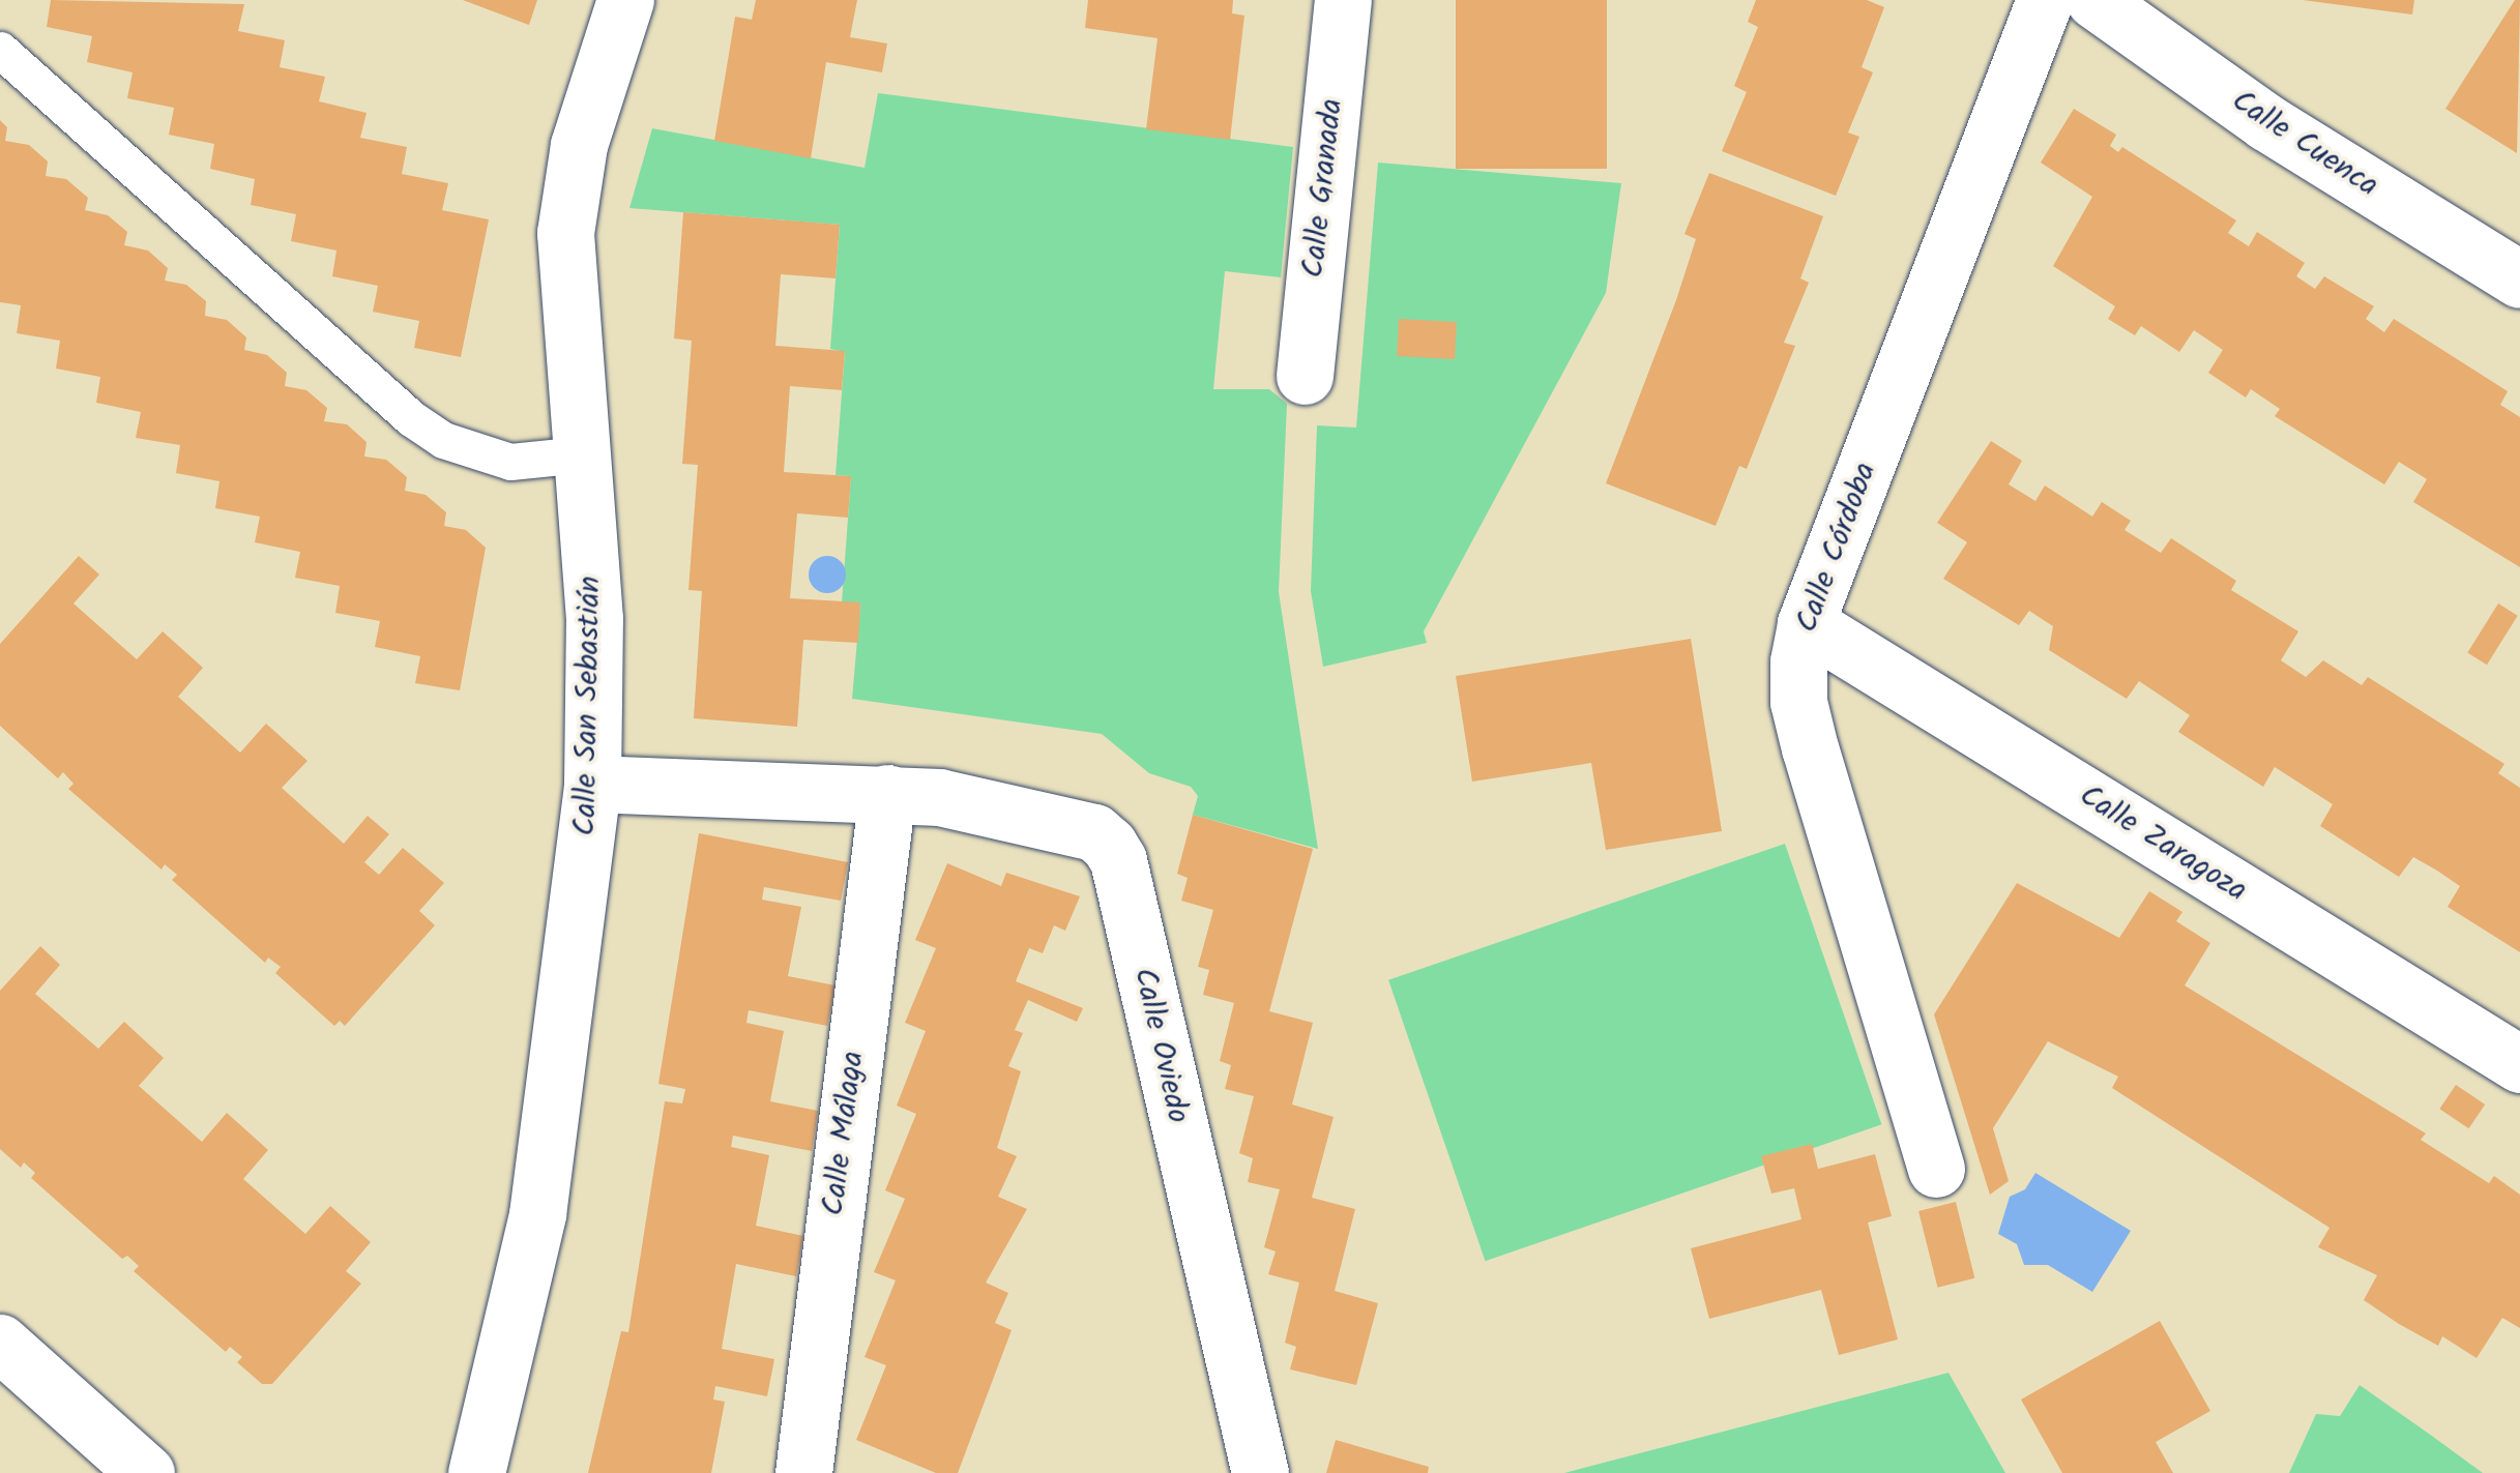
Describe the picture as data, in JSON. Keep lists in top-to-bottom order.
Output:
{
  "streets": {
    "street": [
      "Calle Cuenca",
      "Calle Granada",
      "Calle Córdoba",
      "Calle San Sebastián",
      "Calle Zaragoza",
      "Calle Oviedo",
      "Calle Málaga"
    ]
  },
  "crossings": [
    ["Calle Córdoba", "Calle Zaragoza"],
    ["Calle San Sebastián", "Calle Oviedo"],
    ["Calle Oviedo", "Calle Málaga"]
  ]
}
